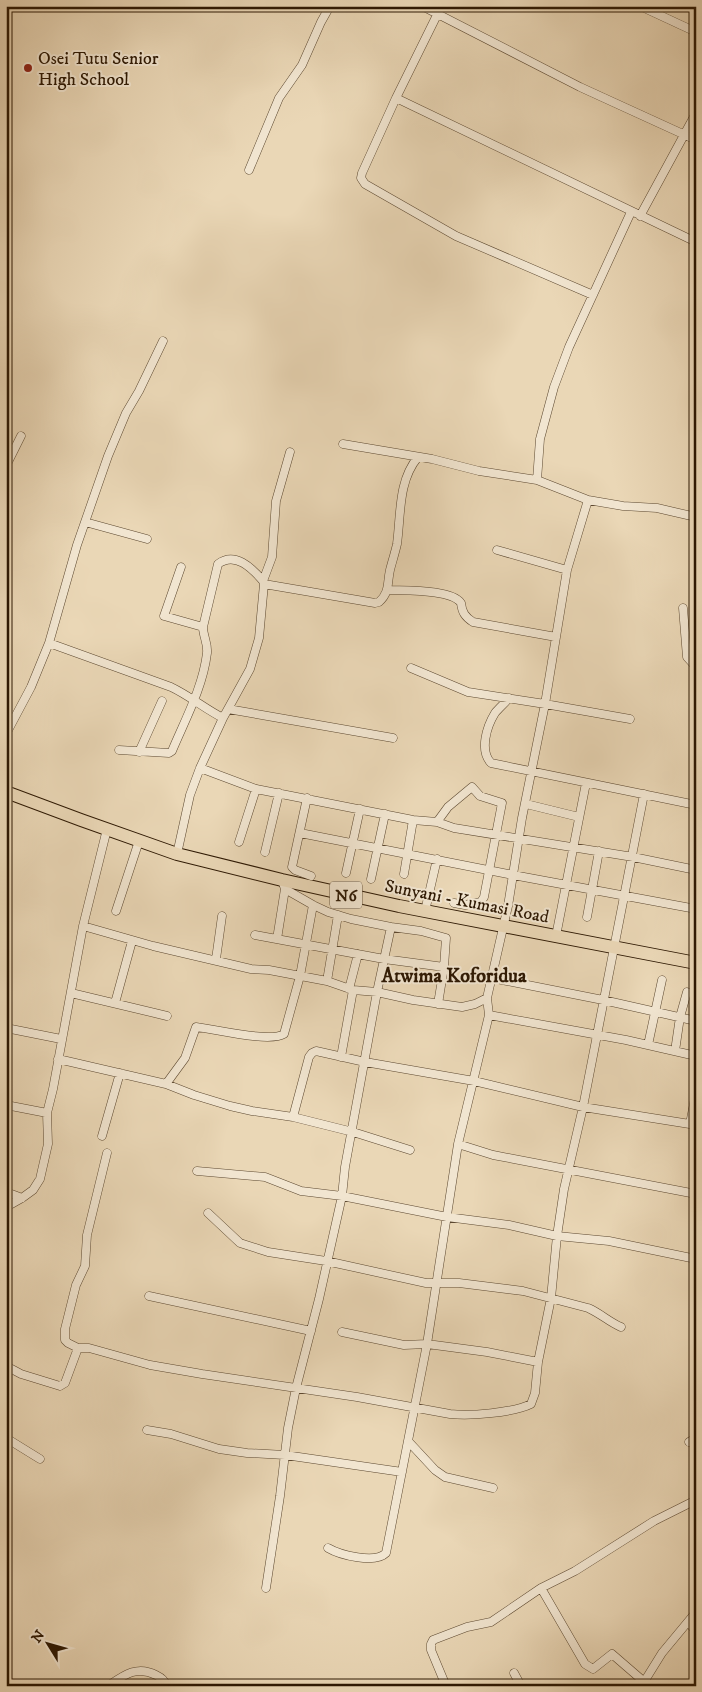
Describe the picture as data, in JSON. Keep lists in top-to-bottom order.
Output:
{
  "streets": {
    "main road": ["N6", "Sunyani - Kumasi Road"]
  },
  "districts": ["Atwima Koforidua"],
  "places": ["Osei Tutu Senior High School"],
  "north": "top left"
}
